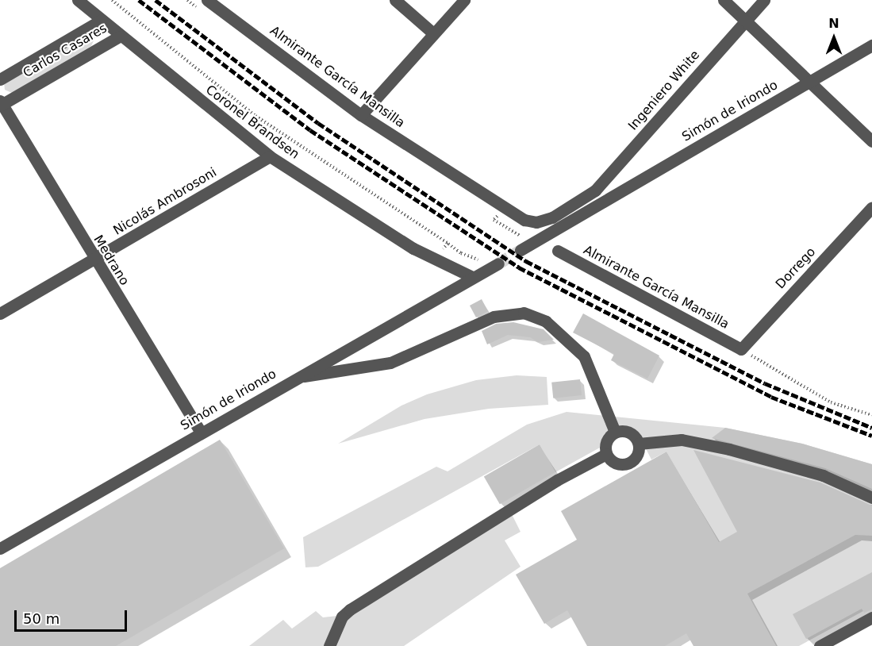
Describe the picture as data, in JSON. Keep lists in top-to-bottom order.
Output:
{
  "streets": {
    "street": [
      "Carlos Casares",
      "Almirante García Mansilla",
      "Ingeniero White",
      "Simón de Iriondo",
      "Coronel Brandsen",
      "Nicolás Ambrosoni",
      "Medrano",
      "Dorrego"
    ]
  },
  "crossings": [
    ["Carlos Casares", "Coronel Brandsen"],
    ["Carlos Casares", "Medrano"],
    ["Almirante García Mansilla", "Ingeniero White"],
    ["Almirante García Mansilla", "Dorrego"],
    ["Simón de Iriondo", "Coronel Brandsen"],
    ["Simón de Iriondo", "Medrano"],
    ["Coronel Brandsen", "Nicolás Ambrosoni"],
    ["Nicolás Ambrosoni", "Medrano"]
  ],
  "scale_bar": "50 m",
  "north": "top"
}
